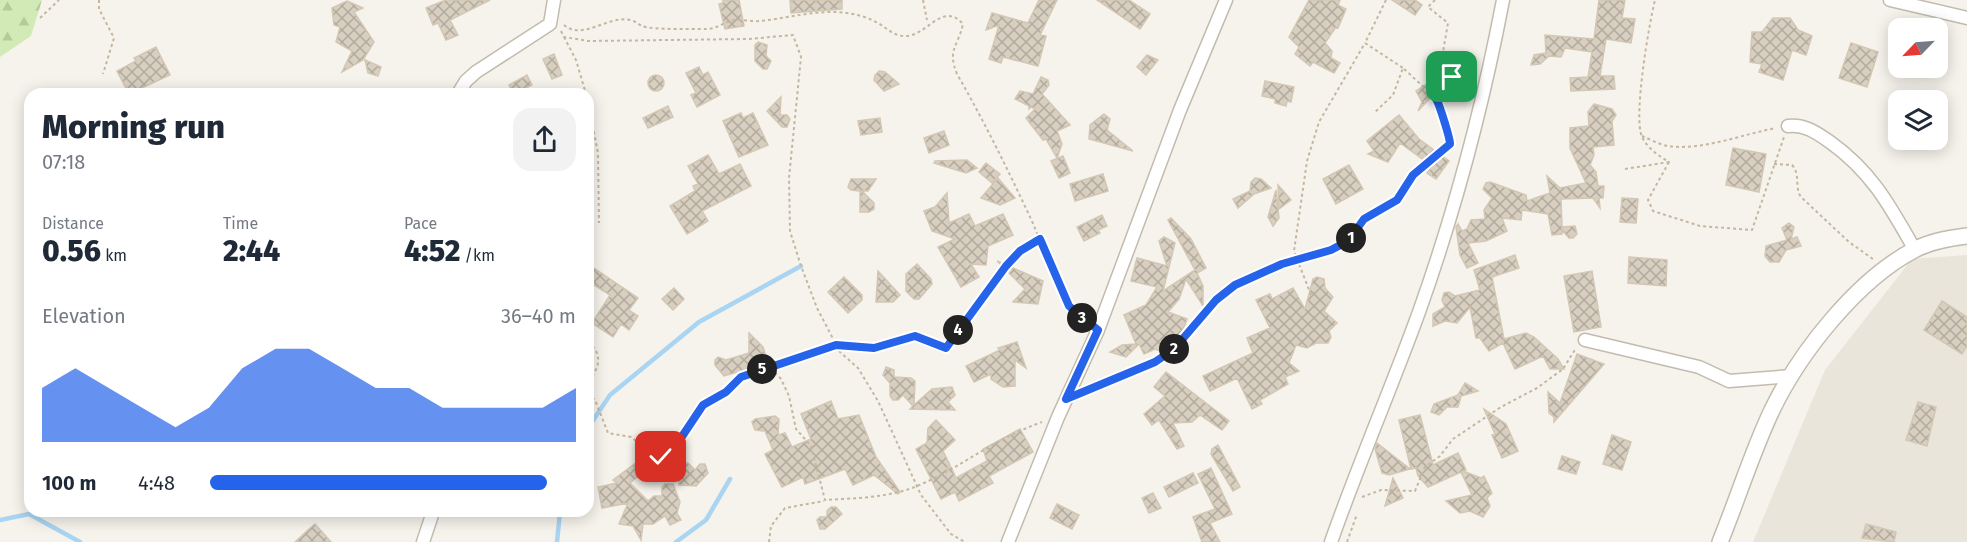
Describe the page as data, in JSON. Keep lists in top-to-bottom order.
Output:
{
  "north": "bottom left",
  "page": {
    "heading": ["Morning run", "07:18"],
    "stats": [
      ["Distance", "0.56 km"],
      ["Time", "2:44"],
      ["Pace", "4:52 /km"]
    ],
    "pins": [
      "1",
      "3",
      "4",
      "2",
      "5"
    ],
    "chart": ["Elevation", "36–40 m"],
    "list": [
      {
        "name": "100 m",
        "note": "4:48"
      }
    ]
  }
}
